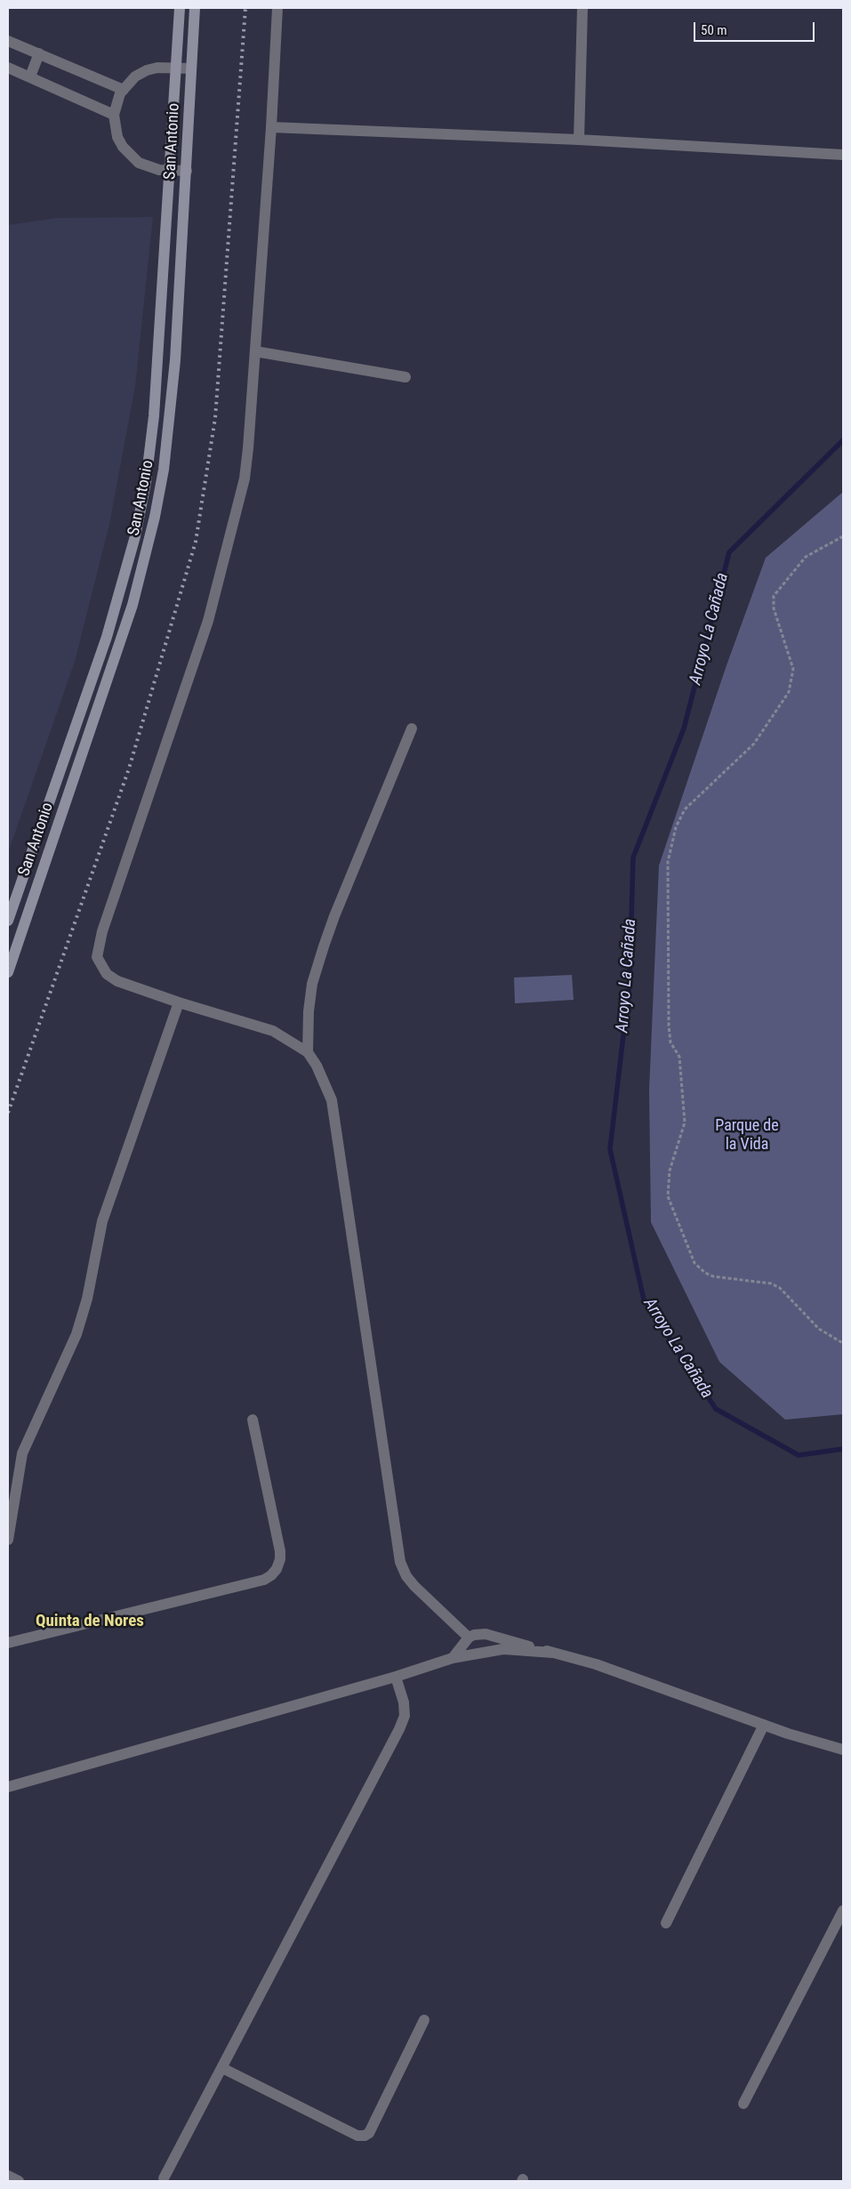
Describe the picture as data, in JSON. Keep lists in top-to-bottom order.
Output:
{
  "streets": {
    "main road": ["San Antonio"]
  },
  "districts": ["Quinta de Nores"],
  "water": ["Arroyo La Cañada"],
  "parks": ["Parque de la Vida"],
  "scale_bar": "50 m"
}
